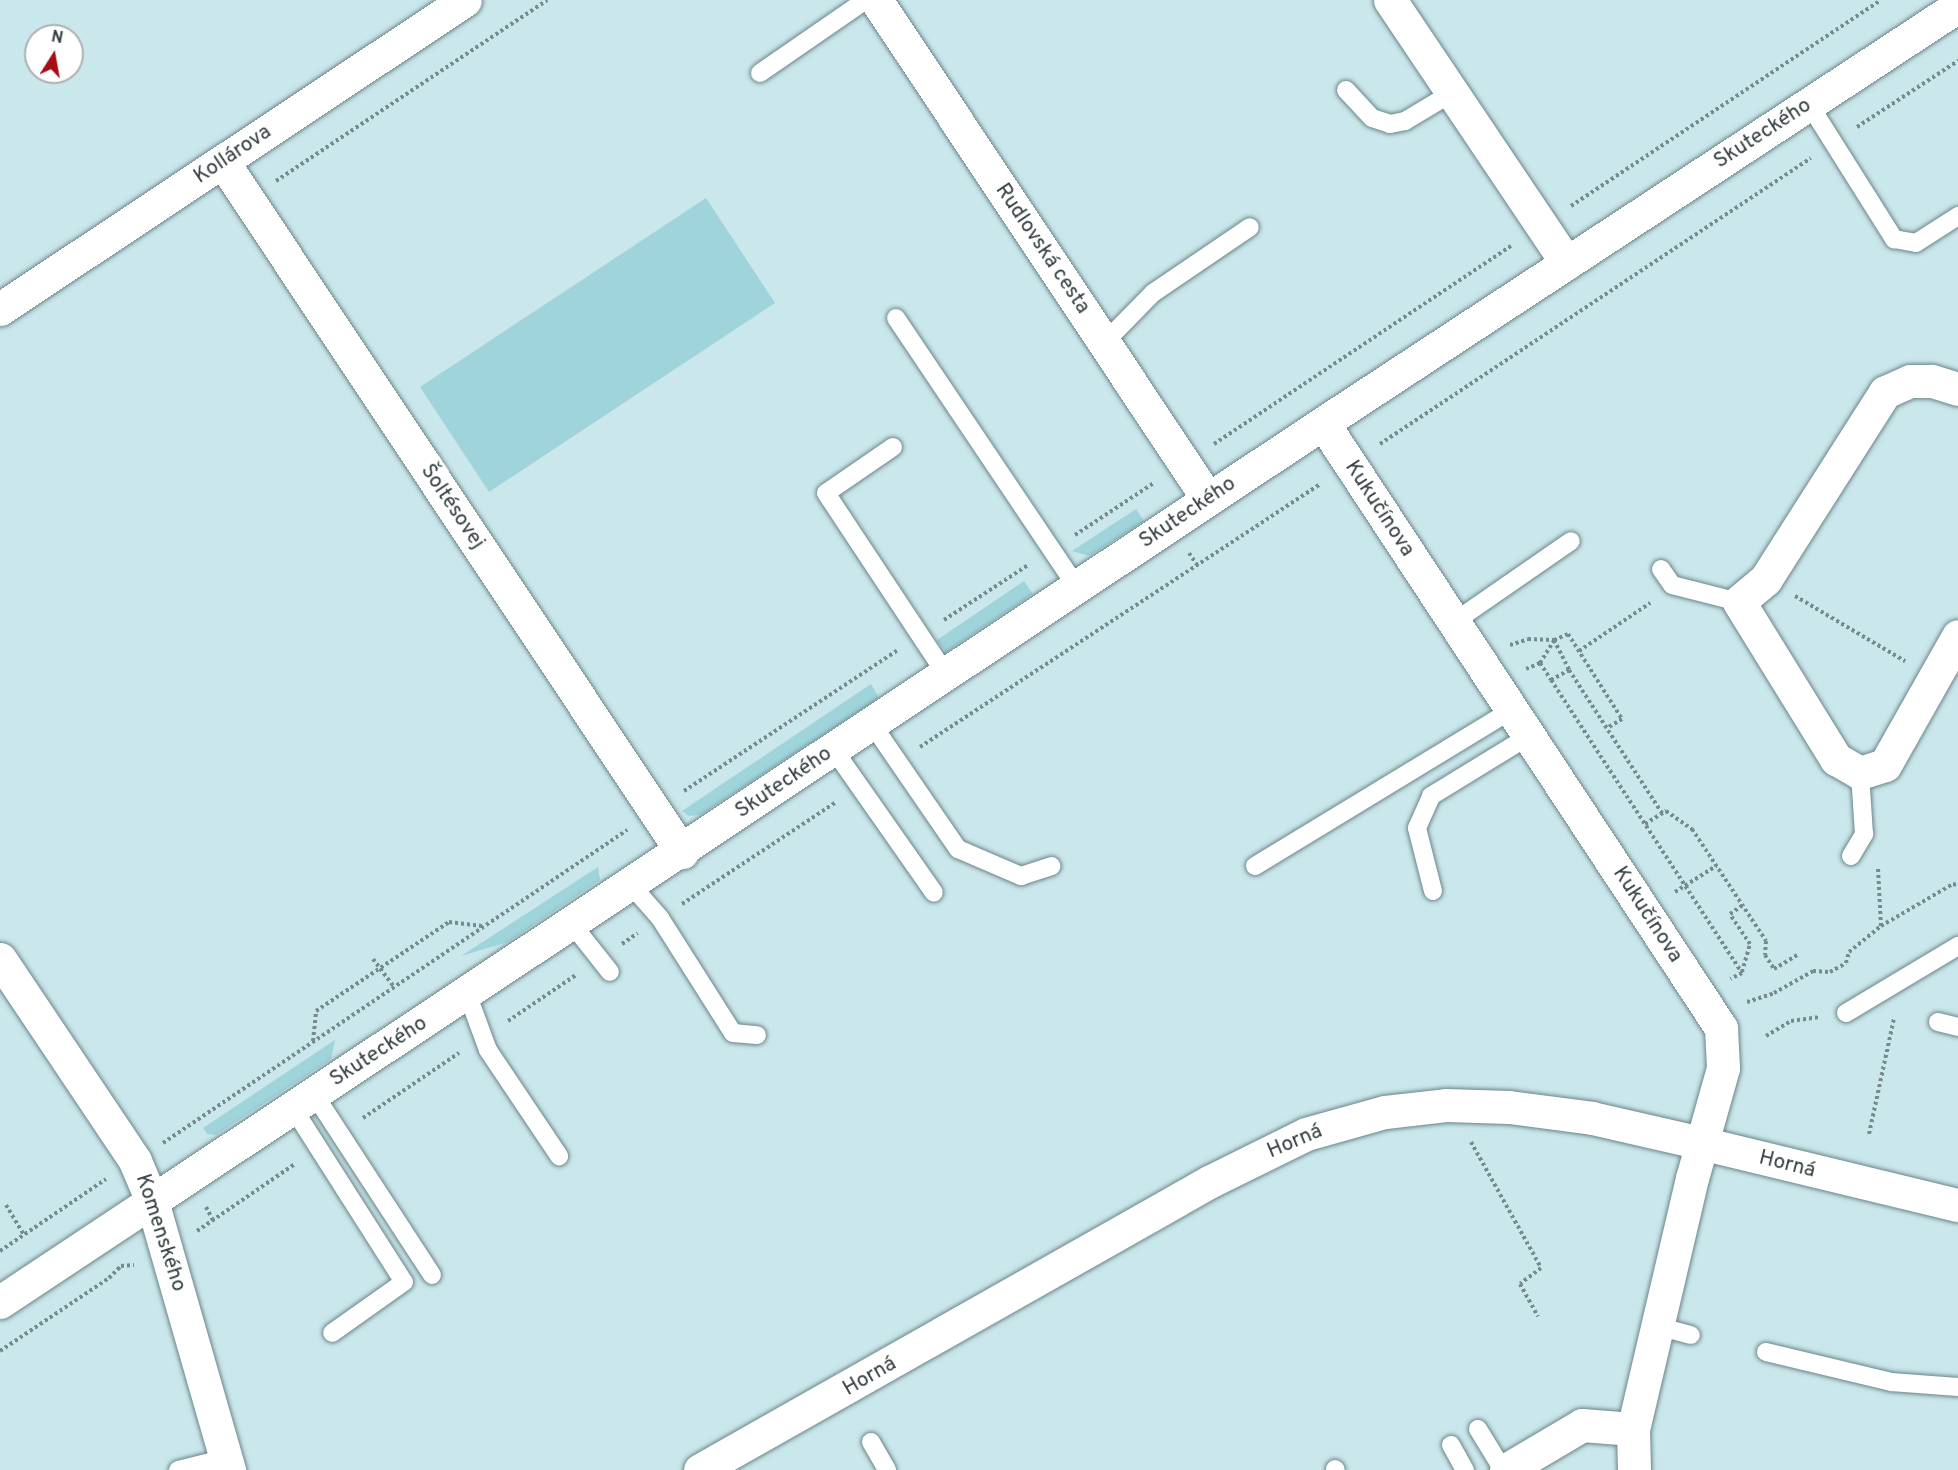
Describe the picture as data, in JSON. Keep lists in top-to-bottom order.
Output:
{
  "streets": {
    "street": [
      "Skuteckého",
      "Kollárova",
      "Rudlovská cesta",
      "Šoltésovej",
      "Kukučínova",
      "Horná",
      "Komenského"
    ]
  },
  "crossings": [
    ["Skuteckého", "Rudlovská cesta"],
    ["Skuteckého", "Šoltésovej"],
    ["Skuteckého", "Kukučínova"],
    ["Skuteckého", "Komenského"],
    ["Kollárova", "Šoltésovej"],
    ["Kukučínova", "Horná"]
  ],
  "north": "top"
}
